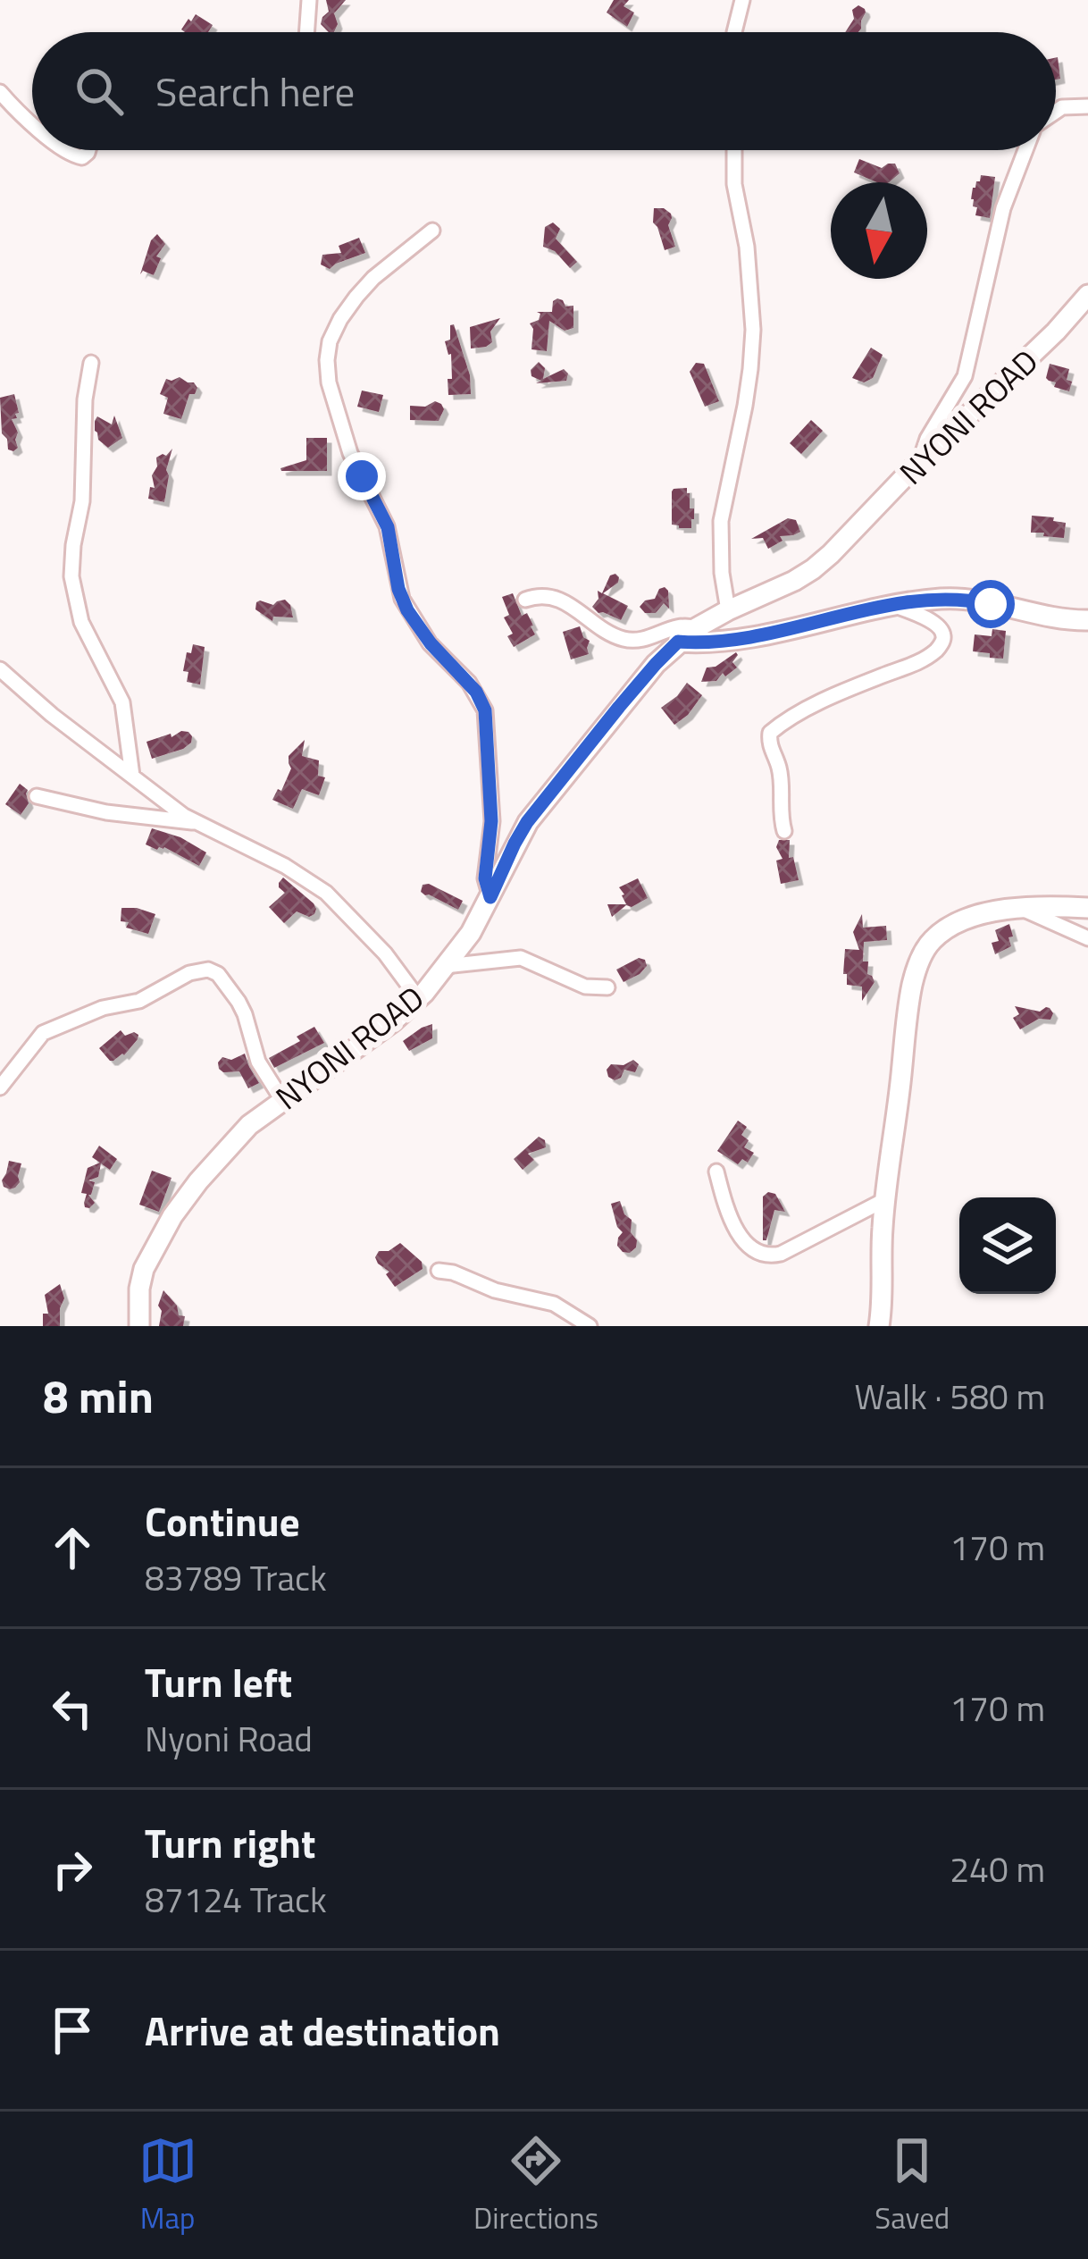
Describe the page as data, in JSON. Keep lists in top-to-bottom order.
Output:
{
  "streets": {
    "street": ["NYONI ROAD"]
  },
  "north": "bottom",
  "page": {
    "search": "Search here",
    "heading": ["8 min", "Walk · 580 m"],
    "list": [
      ["Continue", "83789 Track", "170 m"],
      ["Turn left", "Nyoni Road", "170 m"],
      ["Turn right", "87124 Track", "240 m"],
      "Arrive at destination"
    ],
    "nav": ["Map", "Directions", "Saved"]
  }
}
